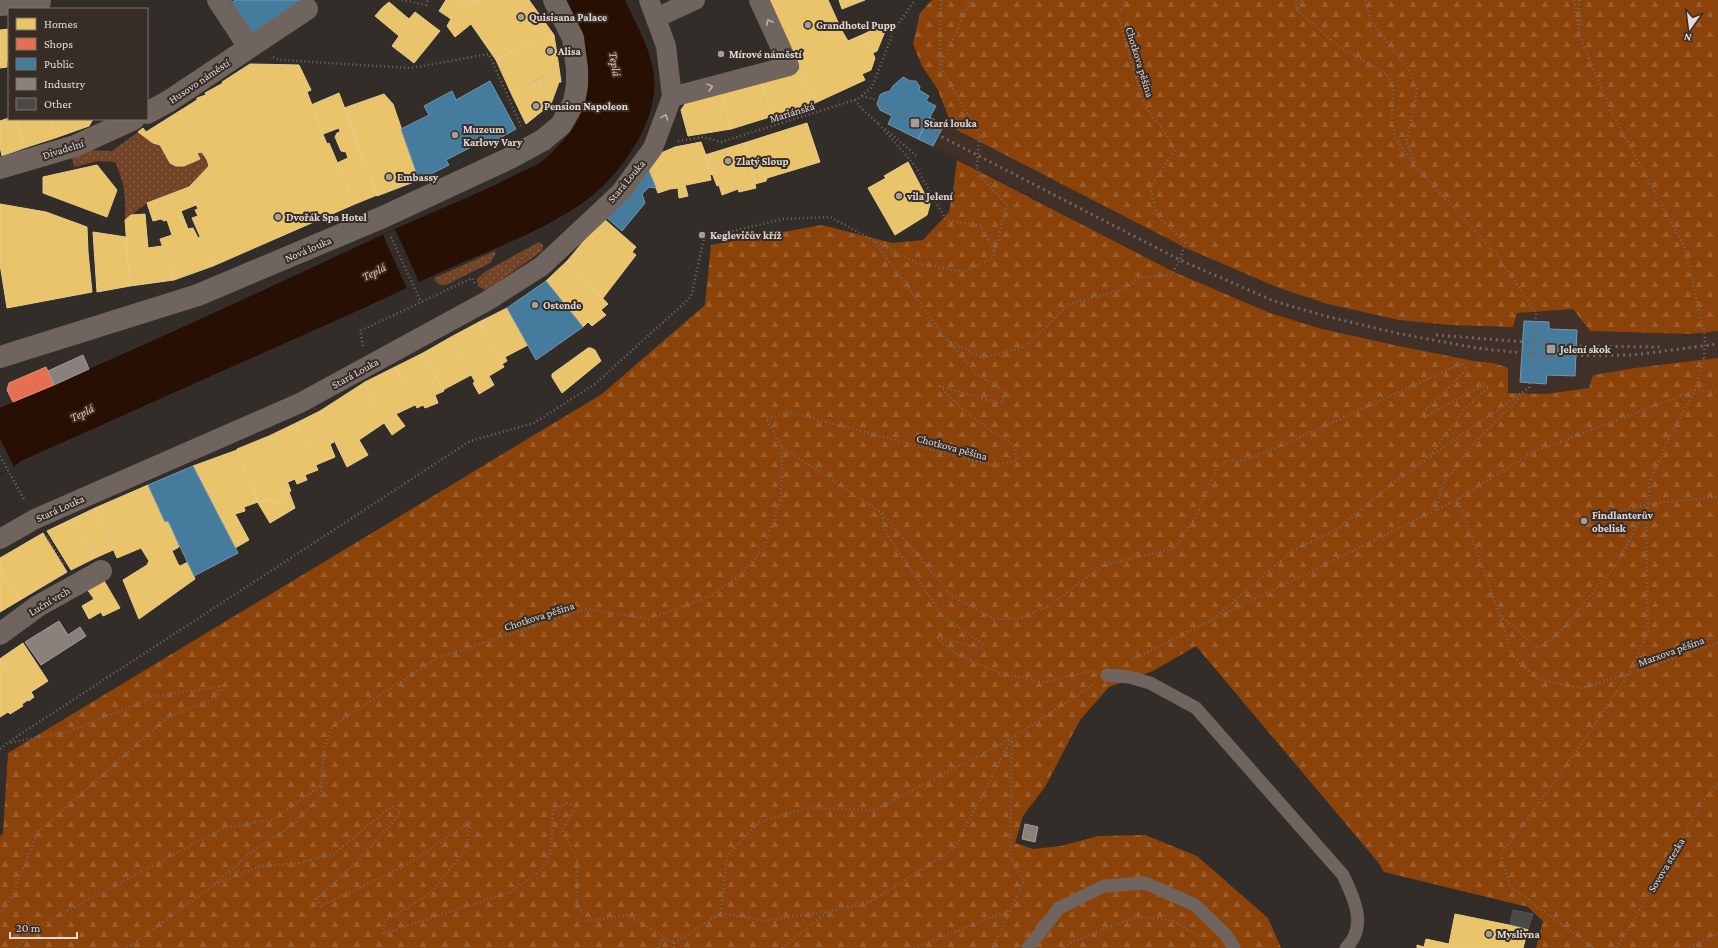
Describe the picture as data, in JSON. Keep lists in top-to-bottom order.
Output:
{
  "streets": {
    "street": [
      "Husovo náměstí",
      "Divadelní",
      "Stará Louka",
      "Nová louka",
      "Luční vrch"
    ],
    "path": [
      "Chotkova pěšina",
      "Mariánská",
      "Marxova pěšina",
      "Sovova stezka"
    ]
  },
  "water": ["Teplá"],
  "places": {
    "other": [
      "Quisisana Palace",
      "Grandhotel Pupp",
      "Alisa",
      "Mírové náměstí",
      "Pension Napoleon",
      "Muzeum Karlovy Vary",
      "Zlatý Sloup",
      "Embassy",
      "vila Jelení",
      "Dvořák Spa Hotel",
      "Keglevičův kříž",
      "Ostende",
      "Findlanterův obelisk",
      "Myslivna"
    ],
    "transit": ["Stará louka", "Jelení skok"]
  },
  "legend": [
    "Homes",
    "Shops",
    "Public",
    "Industry",
    "Other"
  ],
  "scale_bar": "20 m",
  "north": "bottom"
}
